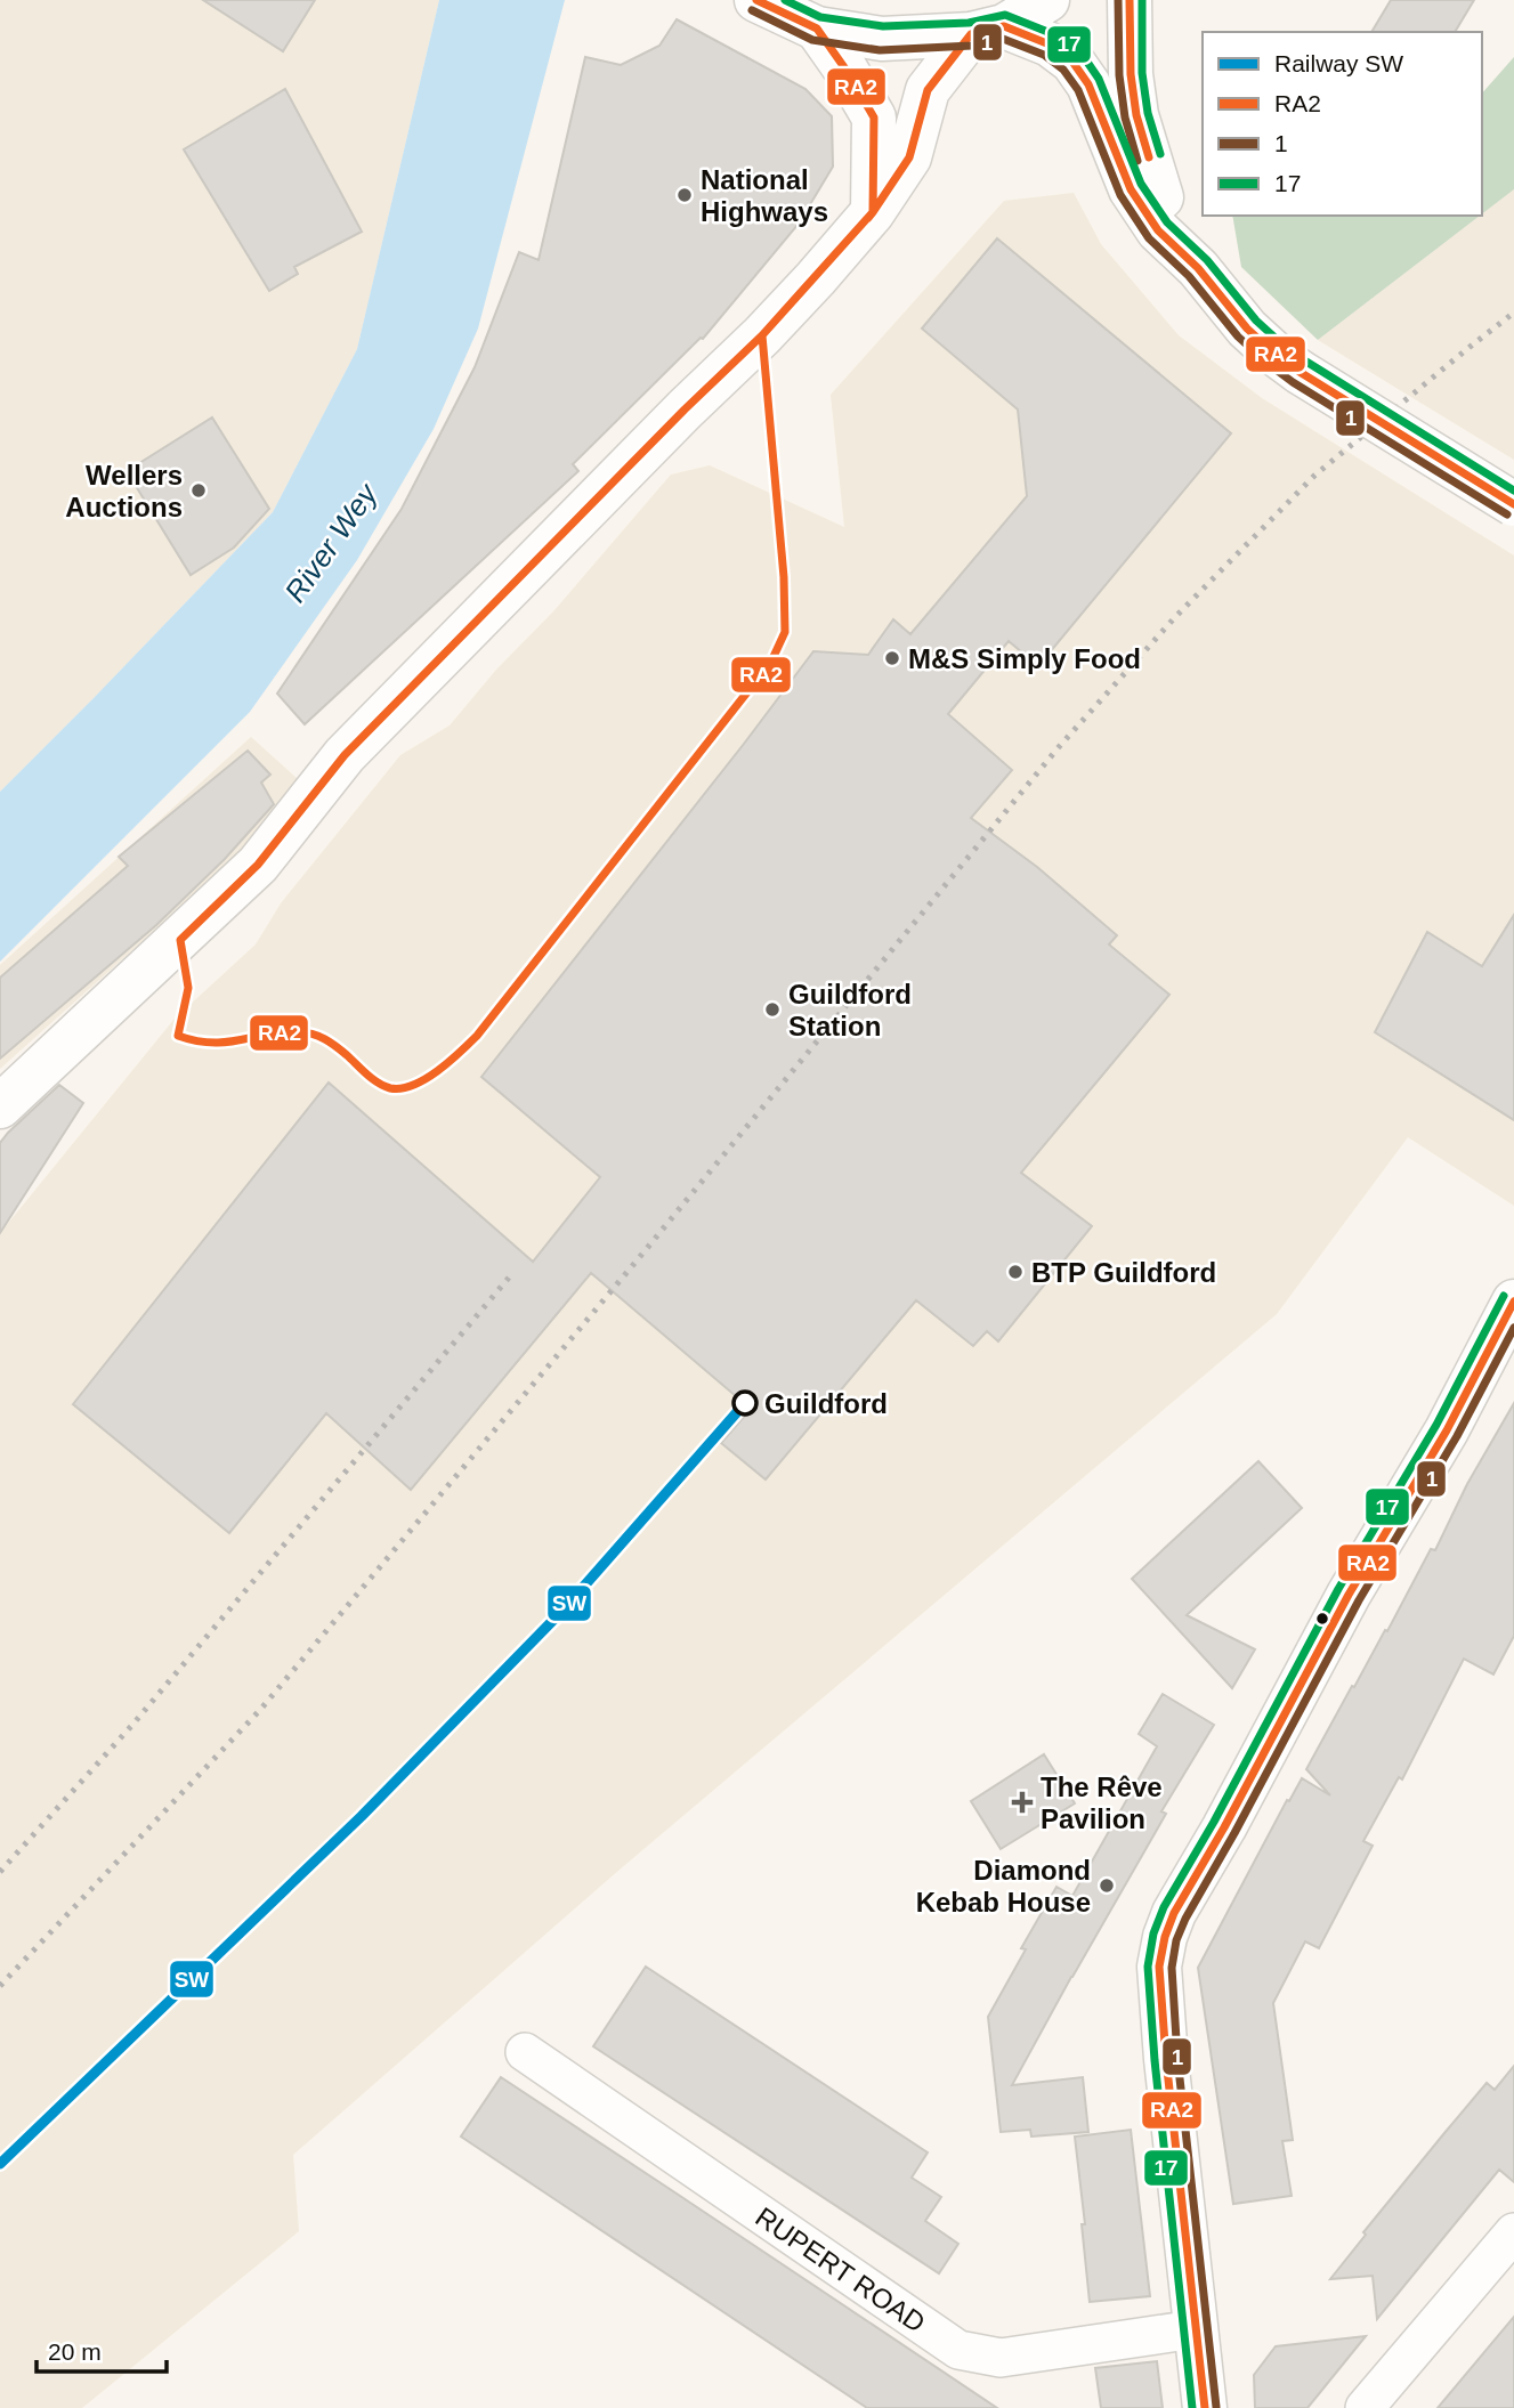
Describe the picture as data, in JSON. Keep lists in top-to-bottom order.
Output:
{
  "streets": {
    "street": ["RUPERT ROAD"]
  },
  "water": ["River Wey"],
  "places": {
    "other": [
      "National Highways",
      "Wellers Auctions",
      "M&S Simply Food",
      "Guildford Station",
      "BTP Guildford",
      "Guildford",
      "Diamond Kebab House"
    ],
    "health": ["The Rêve Pavilion"]
  },
  "lines": [
    "transit line RA2",
    "transit line 1",
    "transit line 17",
    "rail line SW"
  ],
  "legend": [
    "Railway SW",
    "RA2",
    "1",
    "17"
  ],
  "scale_bar": "20 m"
}
